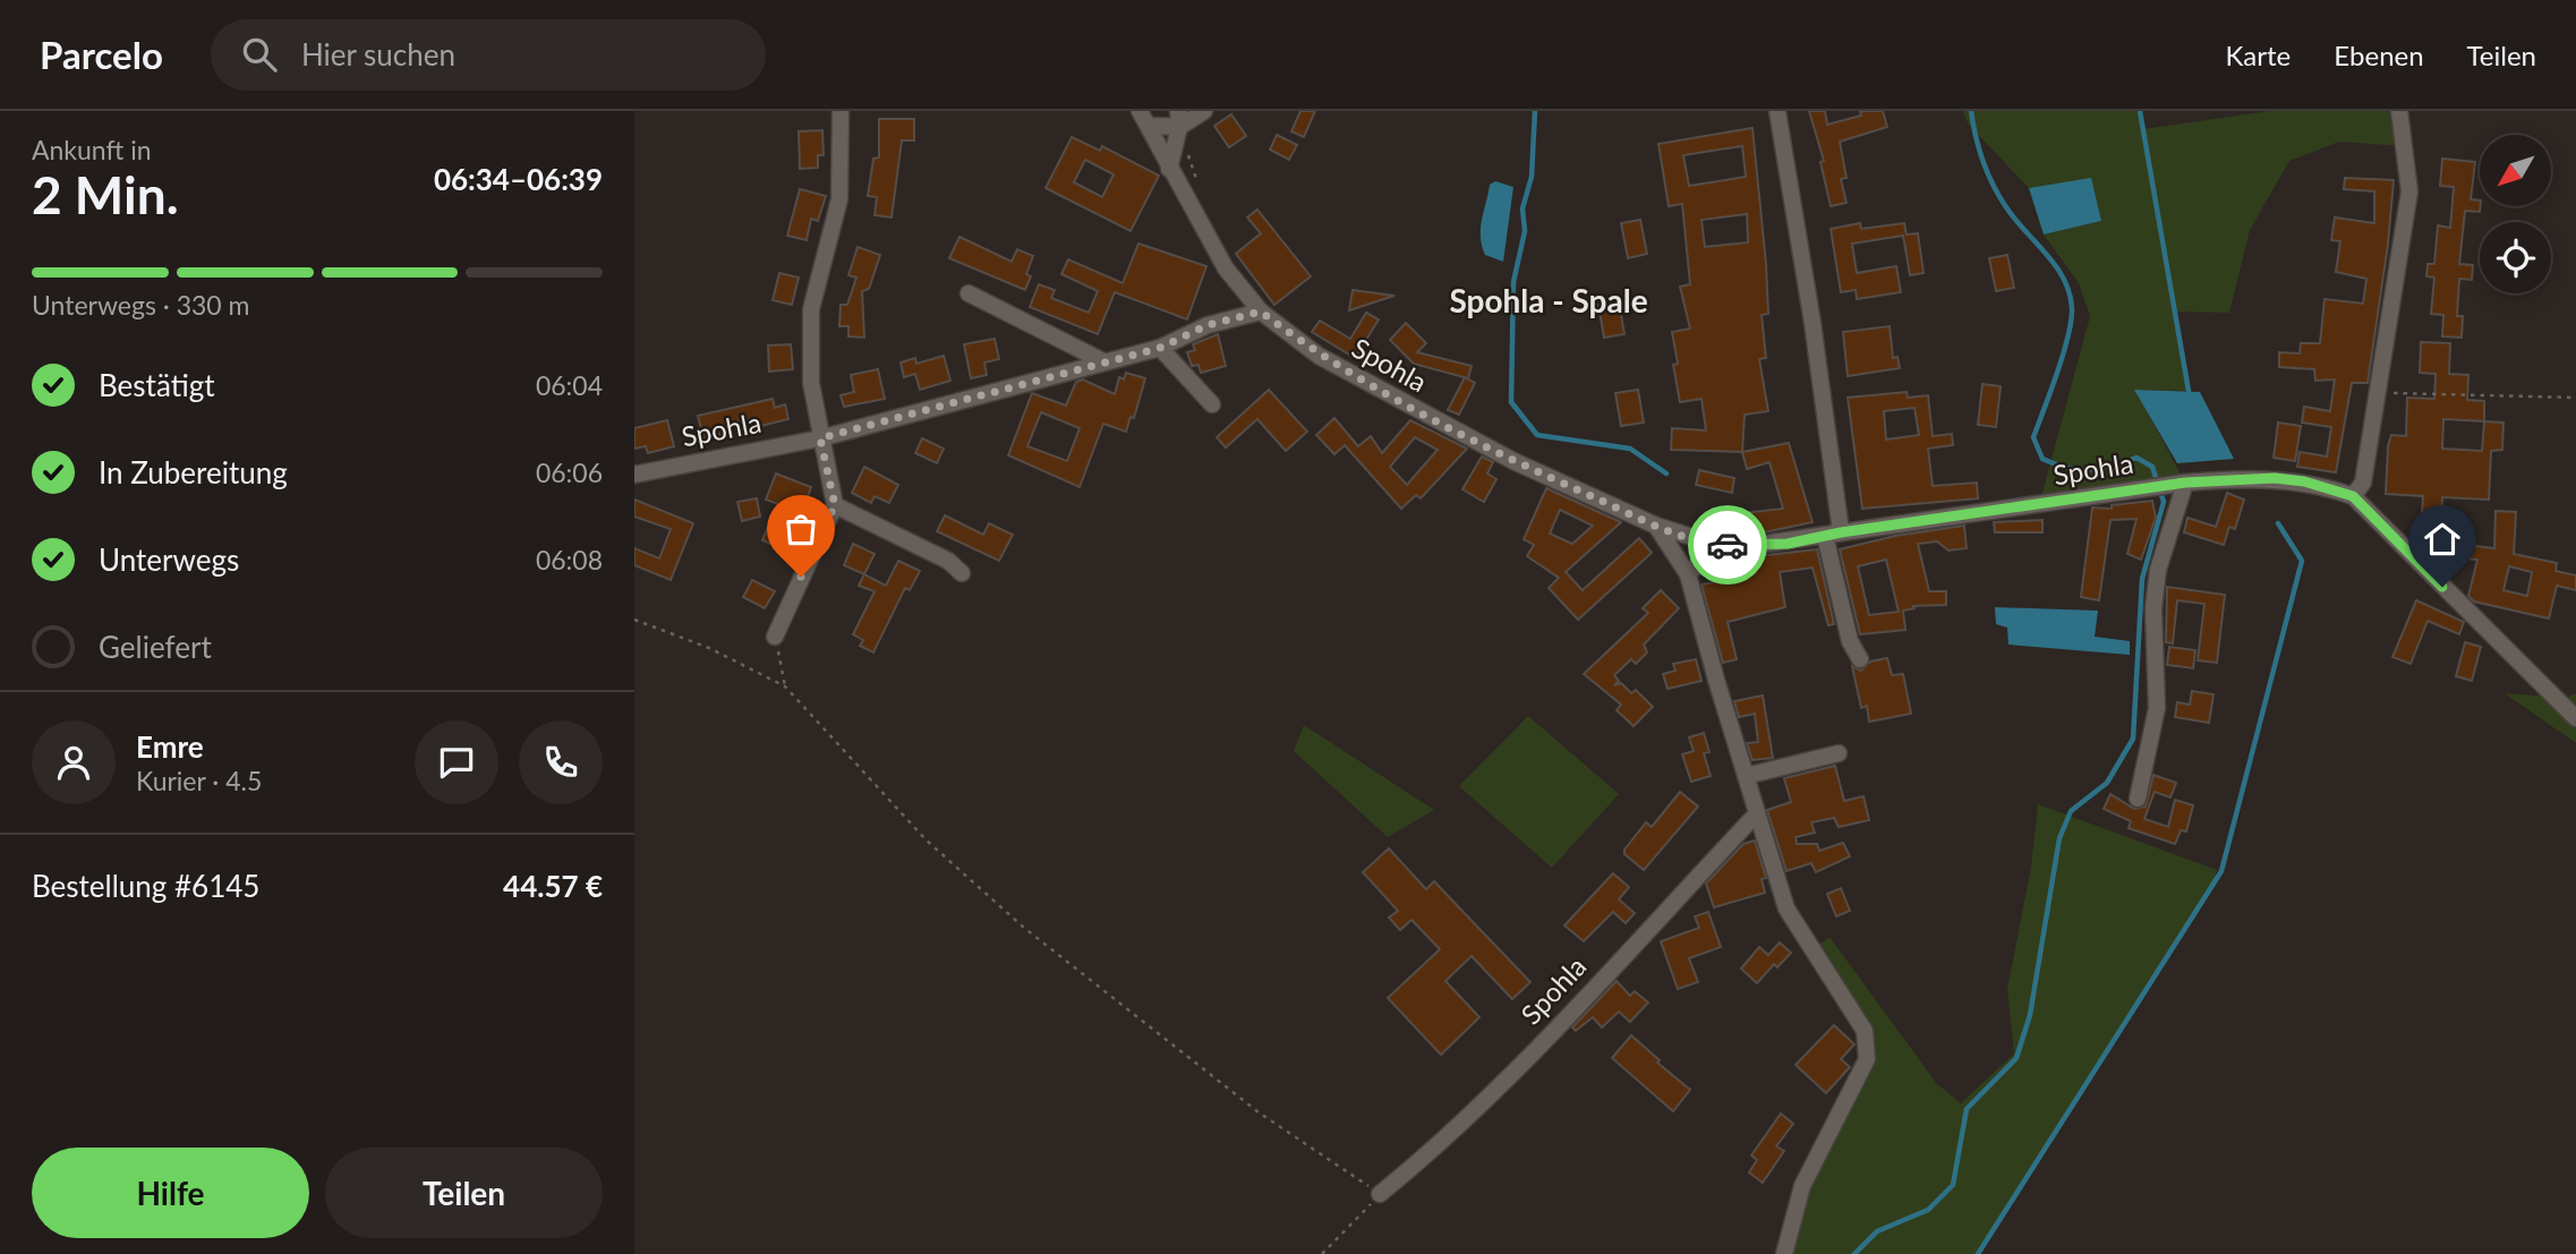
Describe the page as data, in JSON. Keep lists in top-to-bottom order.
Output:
{
  "streets": {
    "street": ["Spohla"]
  },
  "districts": ["Spohla - Spale"],
  "north": "bottom left",
  "page": {
    "header": "Parcelo",
    "search": "Hier suchen",
    "nav": ["Karte", "Ebenen", "Teilen"],
    "heading": ["2 Min.", "Ankunft in", "06:34–06:39"],
    "panel": [
      "Emre",
      "Kurier · 4.5",
      "Bestellung #6145",
      "44.57 €"
    ],
    "bar": "Unterwegs · 330 m",
    "list": [
      ["Bestätigt", "06:04"],
      ["In Zubereitung", "06:06"],
      ["Unterwegs", "06:08"],
      "Geliefert"
    ],
    "buttons": ["Hilfe", "Teilen"]
  }
}
